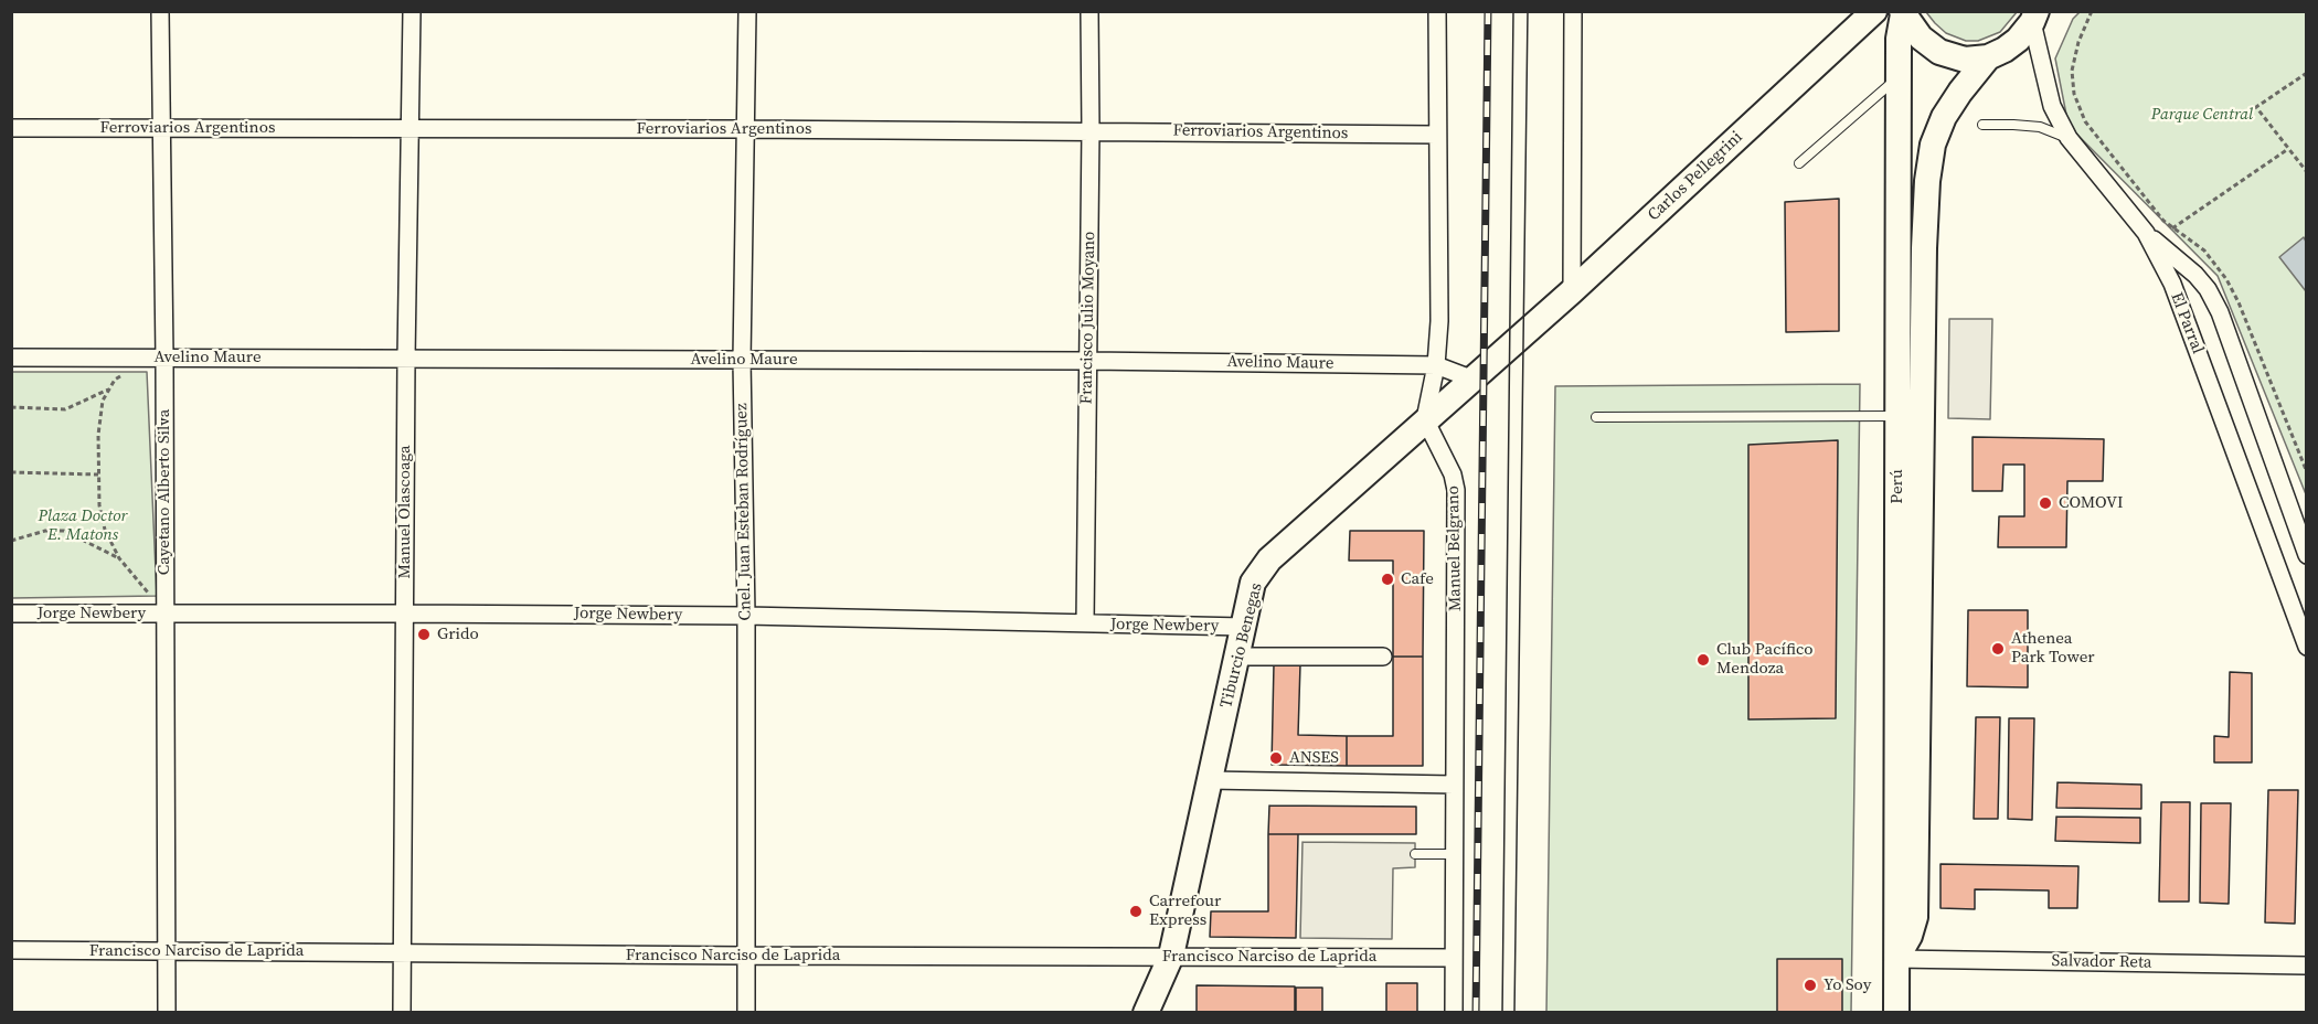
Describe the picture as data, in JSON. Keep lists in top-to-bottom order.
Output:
{
  "streets": {
    "main road": ["Carlos Pellegrini", "Perú", "Tiburcio Benegas"],
    "street": [
      "Ferroviarios Argentinos",
      "Francisco Julio Moyano",
      "El Parral",
      "Avelino Maure",
      "Cayetano Alberto Silva",
      "Manuel Olascoaga",
      "Cnel. Juan Esteban Rodríguez",
      "Manuel Belgrano",
      "Jorge Newbery",
      "Francisco Narciso de Laprida",
      "Salvador Reta"
    ]
  },
  "crossings": [
    ["Ferroviarios Argentinos", "Francisco Julio Moyano"],
    ["Ferroviarios Argentinos", "Cayetano Alberto Silva"],
    ["Ferroviarios Argentinos", "Manuel Olascoaga"],
    ["Ferroviarios Argentinos", "Cnel. Juan Esteban Rodríguez"],
    ["Carlos Pellegrini", "Tiburcio Benegas"],
    ["Francisco Julio Moyano", "Avelino Maure"],
    ["Francisco Julio Moyano", "Jorge Newbery"],
    ["Avelino Maure", "Cayetano Alberto Silva"],
    ["Avelino Maure", "Manuel Olascoaga"],
    ["Avelino Maure", "Cnel. Juan Esteban Rodríguez"],
    ["Avelino Maure", "Tiburcio Benegas"],
    ["Perú", "Salvador Reta"],
    ["Cayetano Alberto Silva", "Jorge Newbery"],
    ["Cayetano Alberto Silva", "Francisco Narciso de Laprida"],
    ["Manuel Olascoaga", "Jorge Newbery"],
    ["Manuel Olascoaga", "Francisco Narciso de Laprida"],
    ["Cnel. Juan Esteban Rodríguez", "Jorge Newbery"],
    ["Cnel. Juan Esteban Rodríguez", "Francisco Narciso de Laprida"],
    ["Manuel Belgrano", "Tiburcio Benegas"],
    ["Manuel Belgrano", "Francisco Narciso de Laprida"],
    ["Jorge Newbery", "Tiburcio Benegas"],
    ["Tiburcio Benegas", "Francisco Narciso de Laprida"]
  ],
  "parks": ["Parque Central", "Plaza Doctor E. Matons"],
  "places": [
    "COMOVI",
    "Cafe",
    "Grido",
    "Athenea Park Tower",
    "Club Pacífico Mendoza",
    "ANSES",
    "Carrefour Express",
    "Yo Soy"
  ]
}
